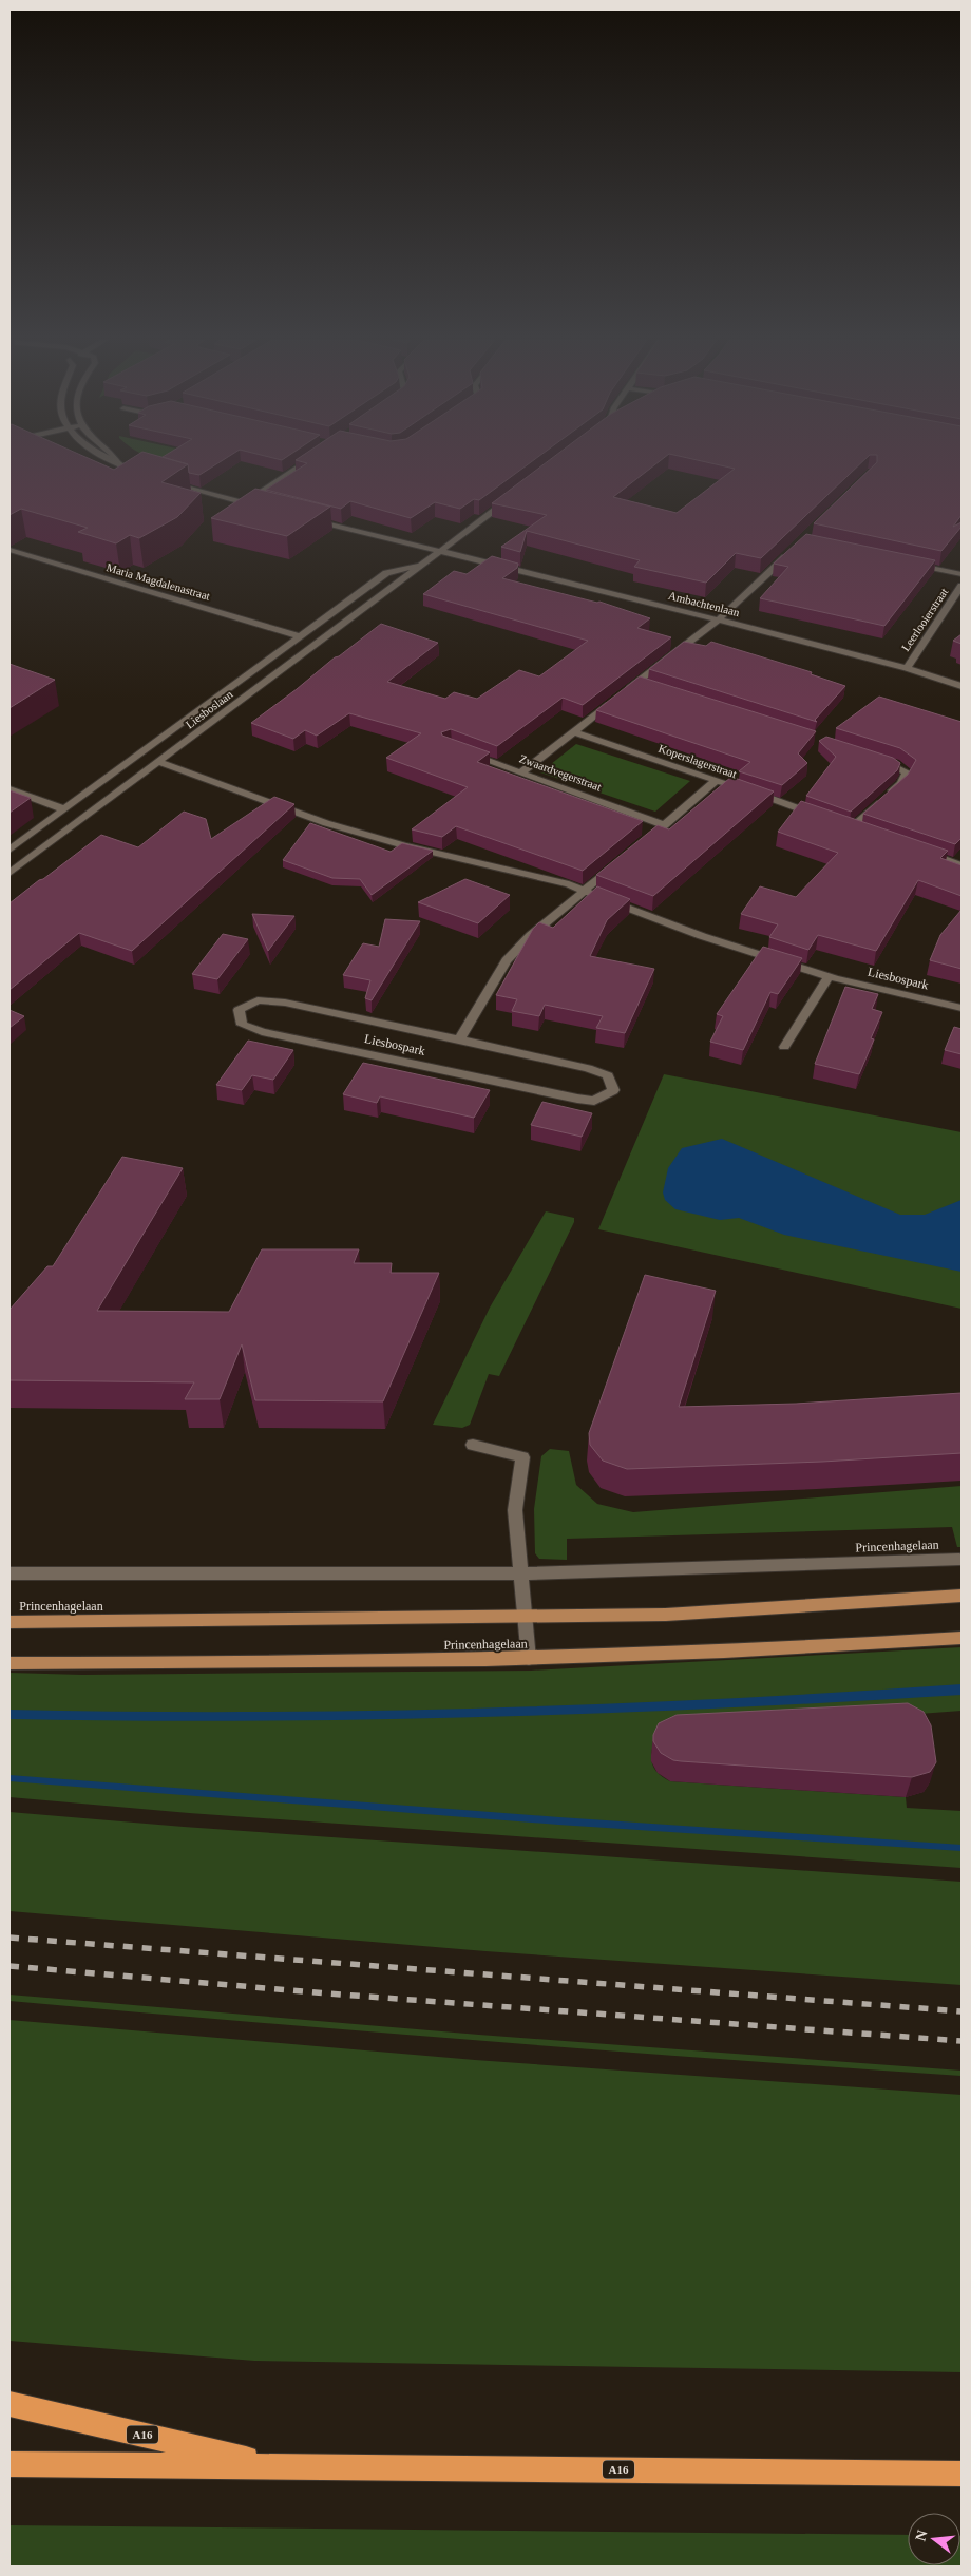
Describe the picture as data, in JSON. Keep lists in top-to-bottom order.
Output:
{
  "streets": {
    "highway": ["A16"],
    "main road": ["Princenhagelaan"],
    "street": [
      "Maria Magdalenastraat",
      "Ambachtenlaan",
      "Leerlooierstraat",
      "Liesboslaan",
      "Koperslagerstraat",
      "Zwaardvegerstraat",
      "Liesbospark"
    ]
  },
  "crossings": [
    ["Maria Magdalenastraat", "Liesboslaan"],
    ["Ambachtenlaan", "Leerlooierstraat"],
    ["Ambachtenlaan", "Liesboslaan"],
    ["Liesboslaan", "Liesbospark"]
  ],
  "north": "left"
}
